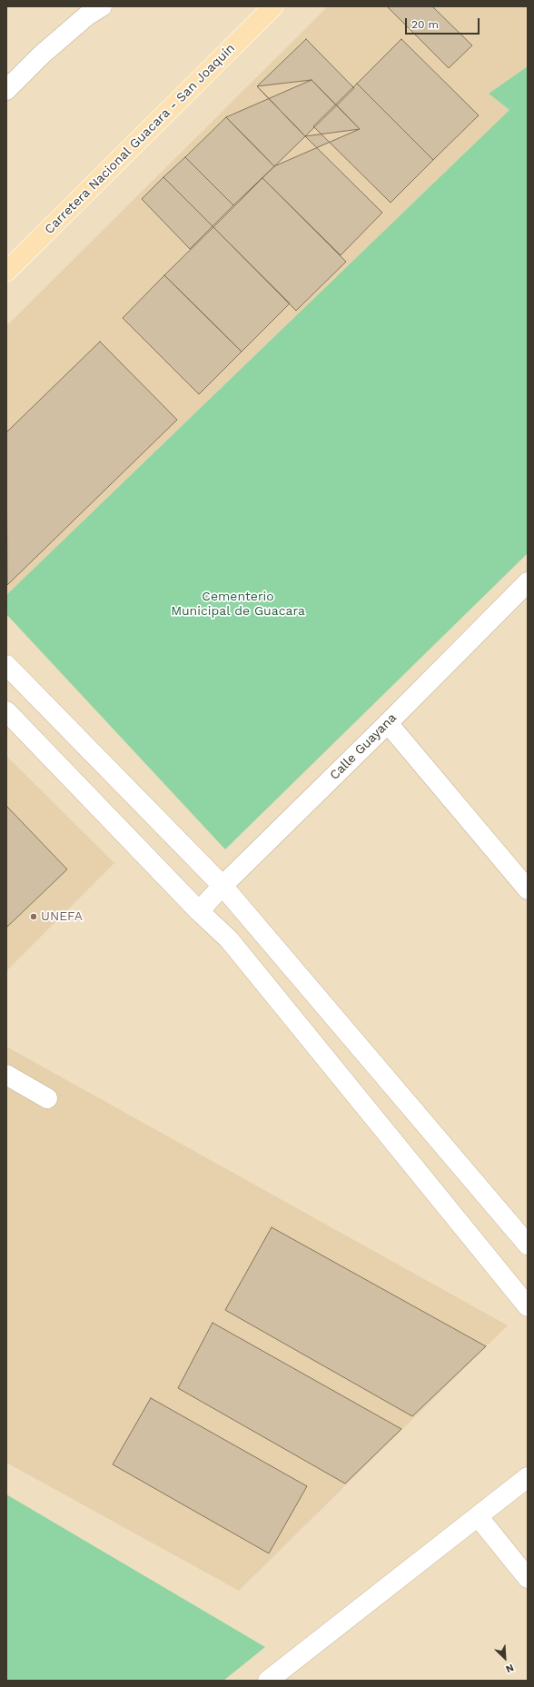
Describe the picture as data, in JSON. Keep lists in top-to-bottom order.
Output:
{
  "streets": {
    "main road": ["Carretera Nacional Guacara - San Joaquín"],
    "street": ["Calle Guayana"]
  },
  "parks": ["Cementerio Municipal de Guacara"],
  "places": ["UNEFA"],
  "scale_bar": "20 m",
  "north": "bottom right"
}
